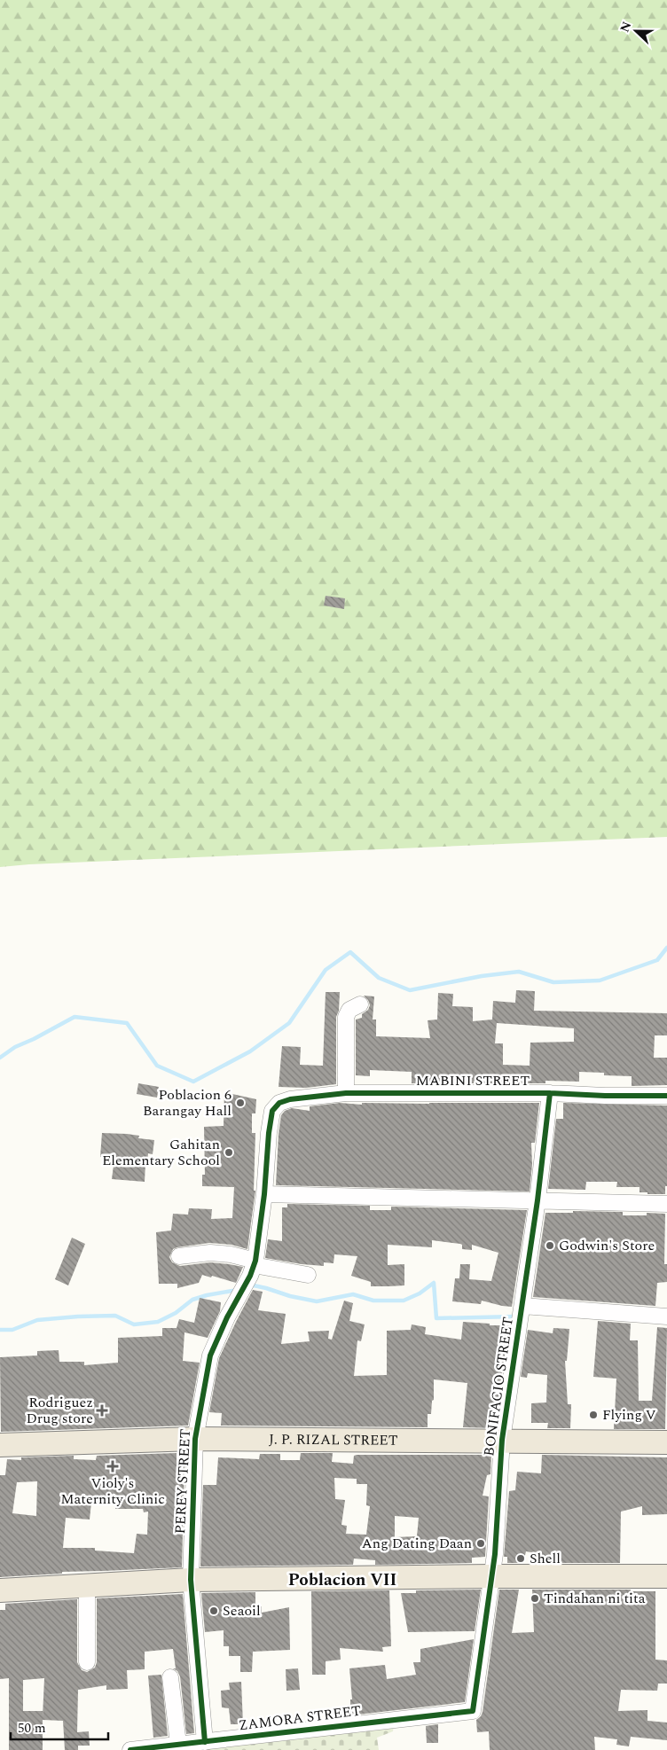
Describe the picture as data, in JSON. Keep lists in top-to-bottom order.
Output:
{
  "streets": {
    "main road": ["J. P. RIZAL STREET"],
    "street": [
      "MABINI STREET",
      "BONIFACIO STREET",
      "PEREY STREET",
      "ZAMORA STREET"
    ]
  },
  "crossings": [
    ["MABINI STREET", "BONIFACIO STREET"],
    ["MABINI STREET", "PEREY STREET"],
    ["BONIFACIO STREET", "J. P. RIZAL STREET"],
    ["BONIFACIO STREET", "ZAMORA STREET"],
    ["J. P. RIZAL STREET", "PEREY STREET"],
    ["PEREY STREET", "ZAMORA STREET"]
  ],
  "districts": ["Poblacion VII"],
  "places": {
    "other": [
      "Poblacion 6 Barangay Hall",
      "Gahitan Elementary School",
      "Godwin's Store",
      "Flying V",
      "Ang Dating Daan",
      "Shell",
      "Tindahan ni tita",
      "Seaoil"
    ],
    "health": ["Rodriguez Drug store", "Violy's Maternity Clinic"]
  },
  "scale_bar": "50 m",
  "north": "left"
}
